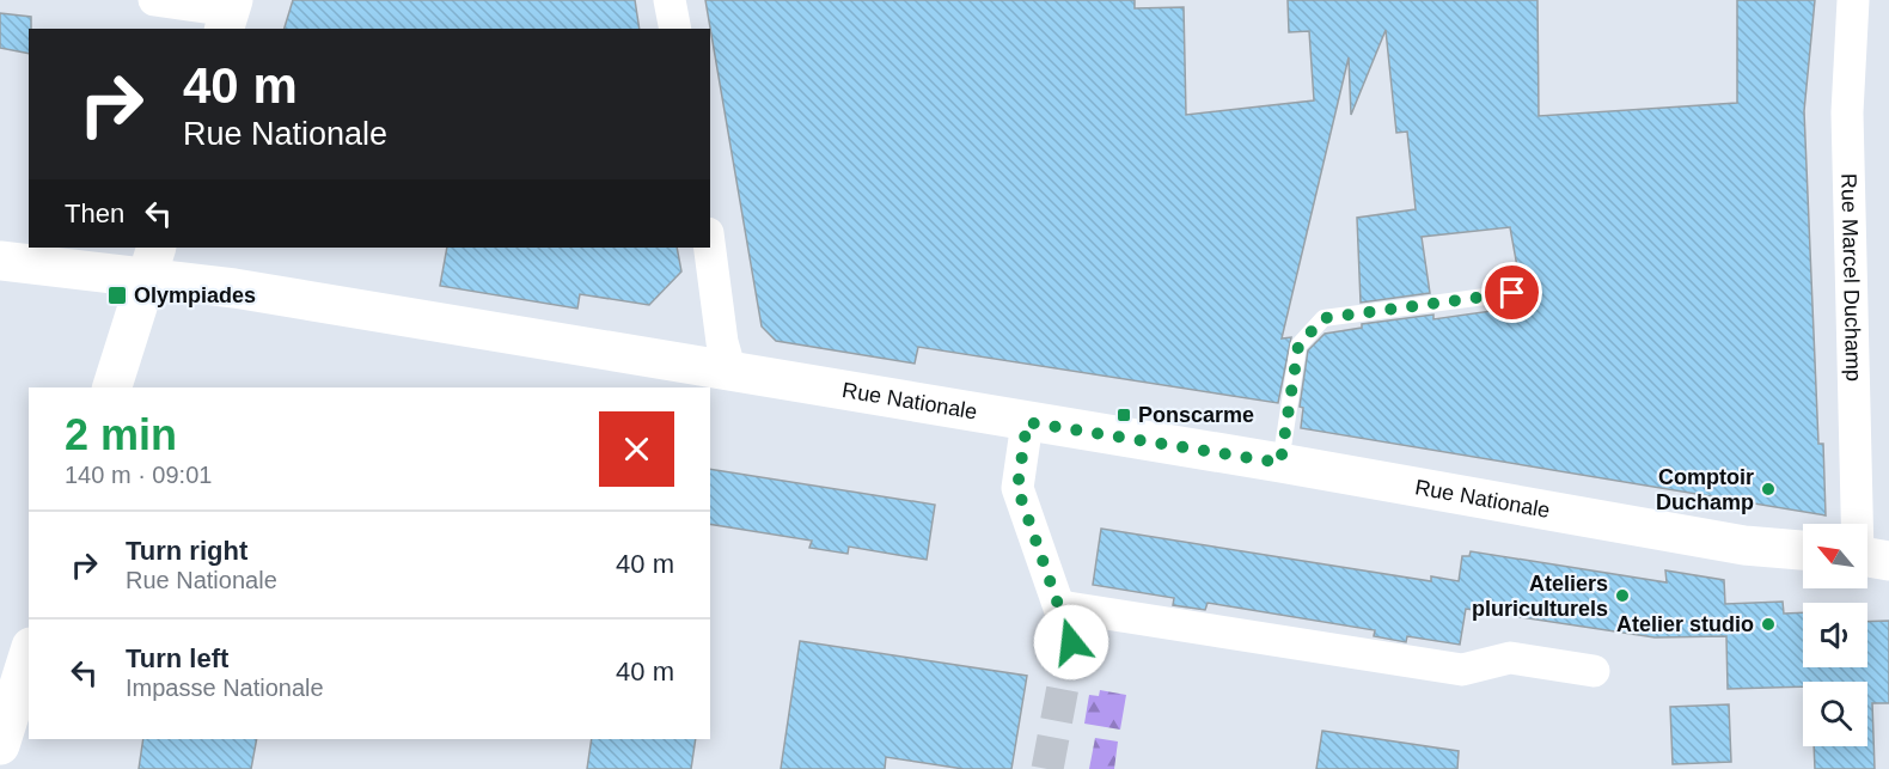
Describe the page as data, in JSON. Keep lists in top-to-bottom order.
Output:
{
  "streets": {
    "street": ["Rue Marcel Duchamp", "Rue Nationale"]
  },
  "places": {
    "transit": ["Olympiades", "Ponscarme"],
    "other": ["Comptoir Duchamp", "Ateliers pluriculturels", "Atelier studio"]
  },
  "north": "top left",
  "page": {
    "turn": ["40 m", "Rue Nationale"],
    "then": "Then",
    "heading": ["2 min", "140 m · 09:01"],
    "list": [
      {
        "name": "Turn right",
        "note": "Rue Nationale",
        "value": "40 m"
      },
      {
        "name": "Turn left",
        "note": "Impasse Nationale",
        "value": "40 m"
      }
    ]
  }
}
